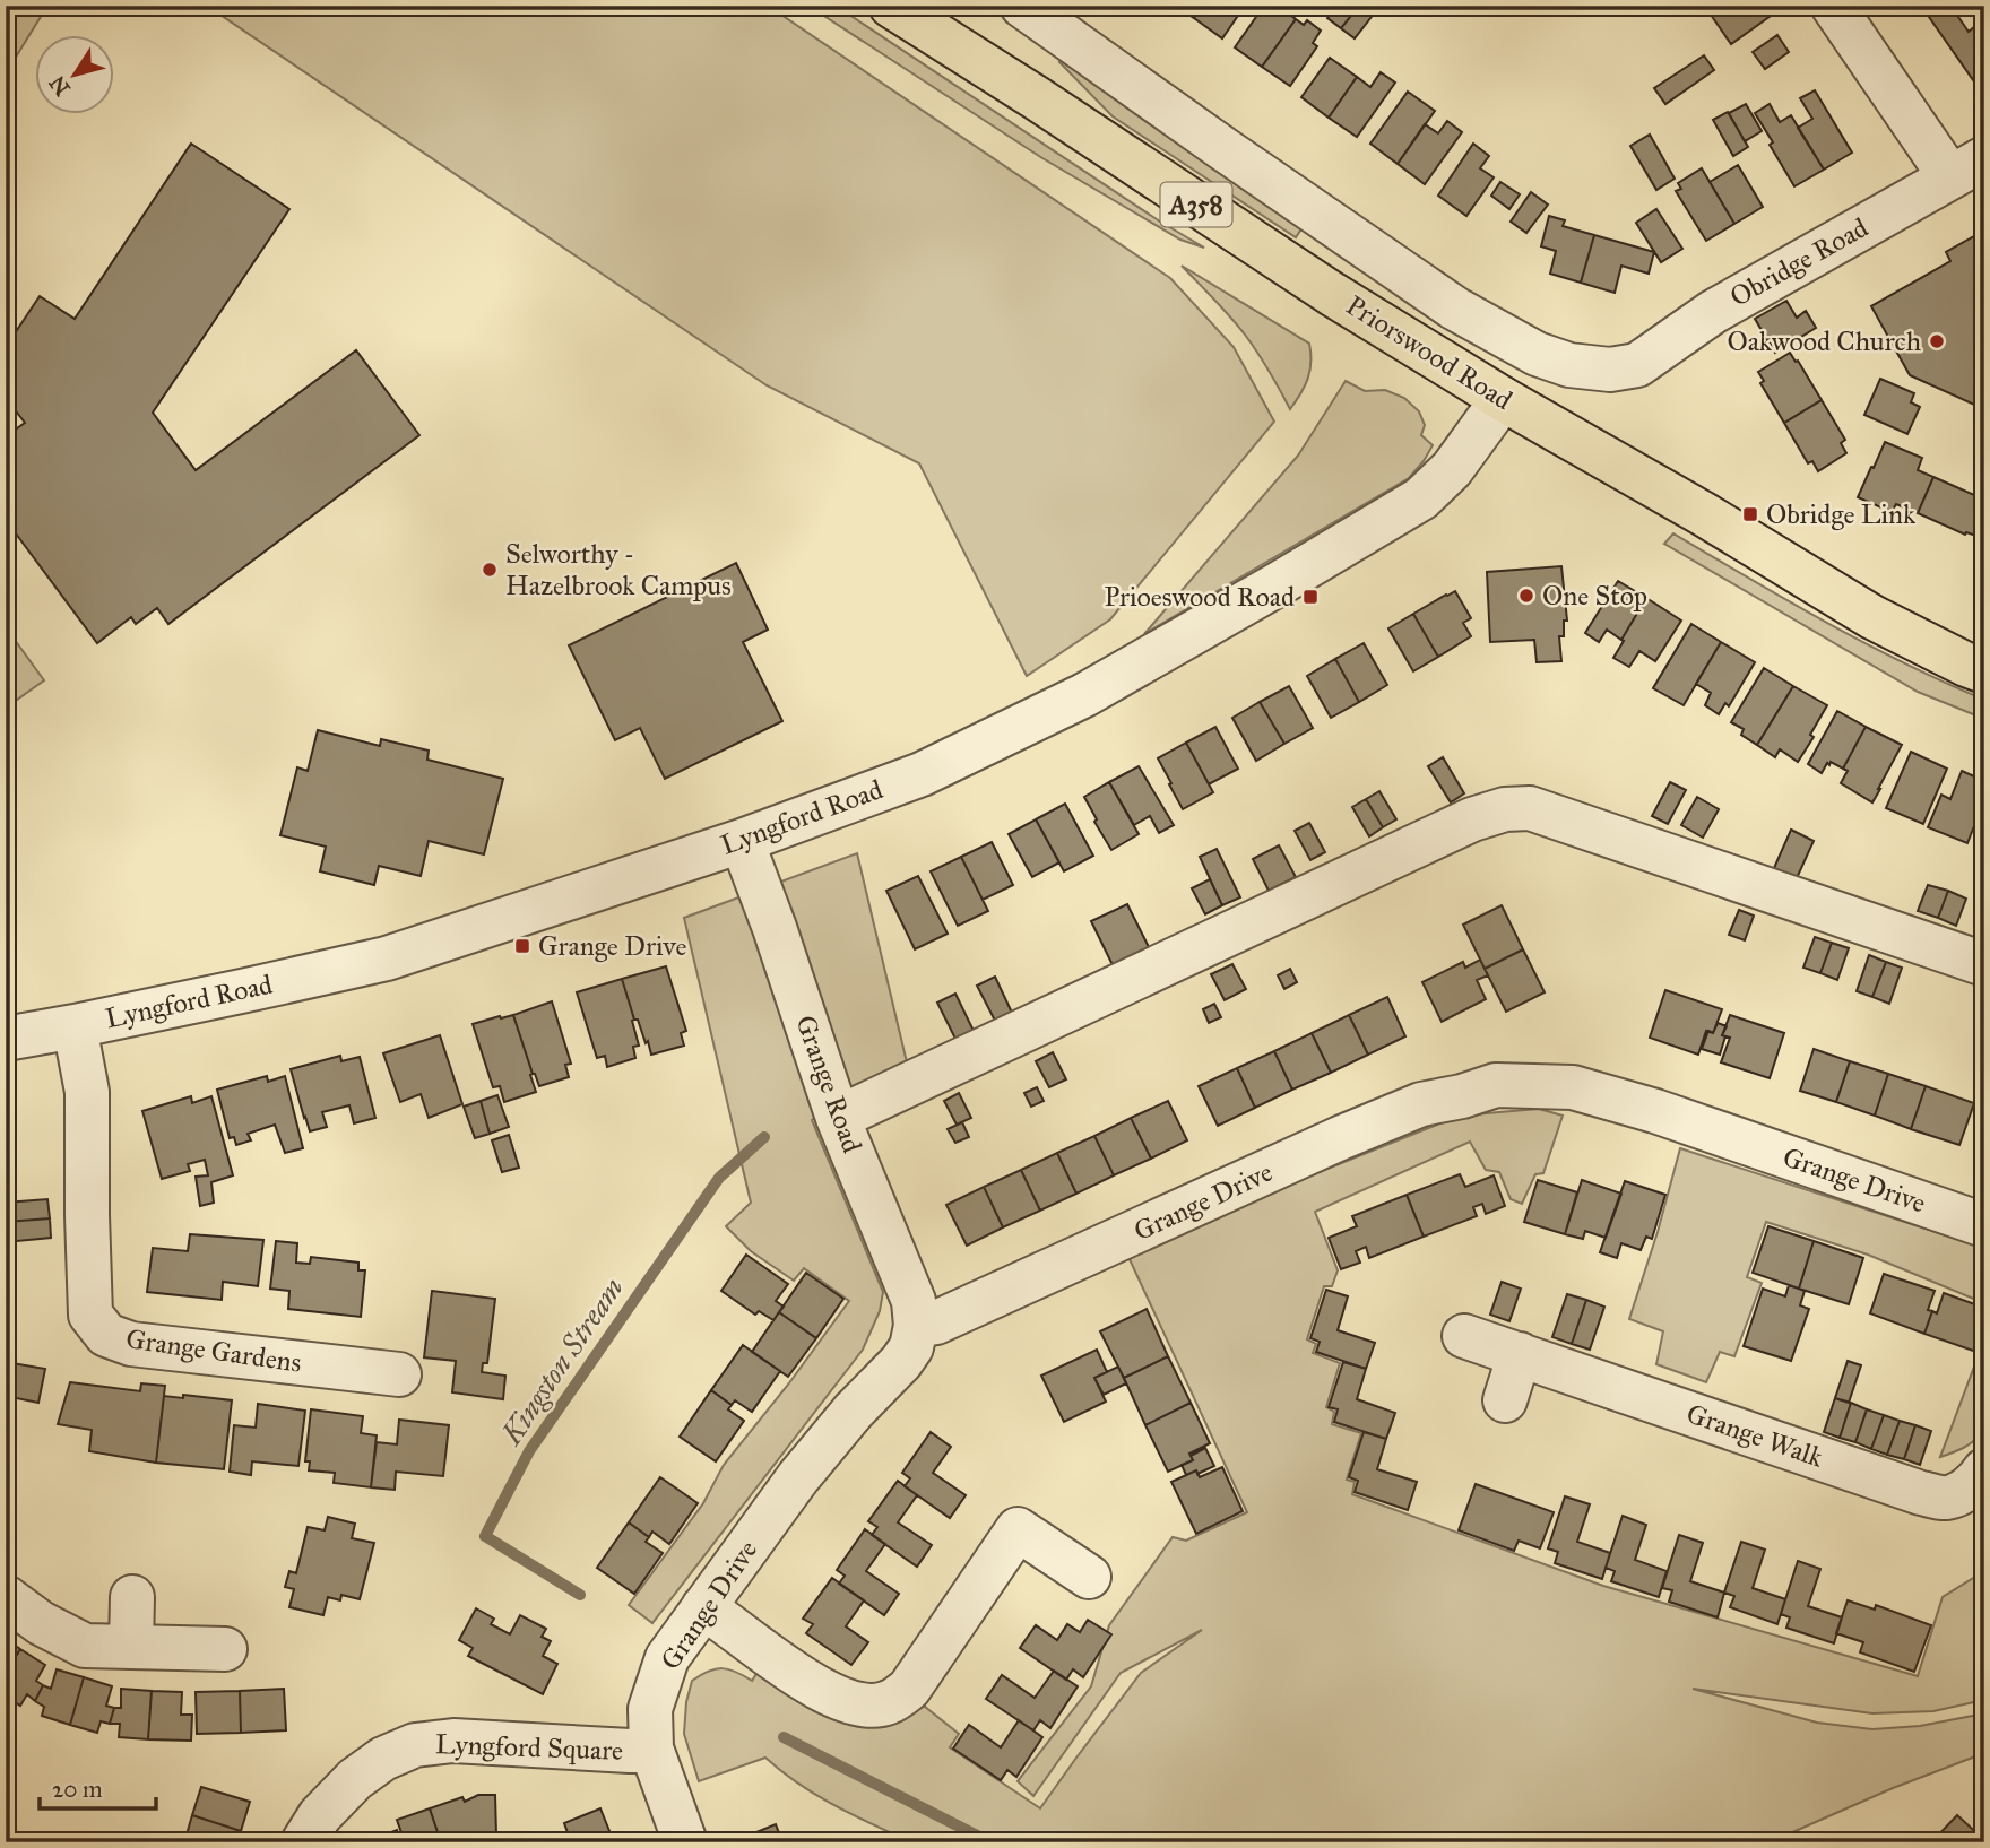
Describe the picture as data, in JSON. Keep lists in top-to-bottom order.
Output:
{
  "streets": {
    "main road": ["A358", "Priorswood Road"],
    "street": [
      "Obridge Road",
      "Lyngford Road",
      "Grange Road",
      "Grange Drive",
      "Grange Gardens",
      "Grange Walk",
      "Lyngford Square"
    ]
  },
  "crossings": [
    ["Obridge Road", "Priorswood Road"],
    ["Priorswood Road", "Lyngford Road"],
    ["Lyngford Road", "Grange Road"],
    ["Lyngford Road", "Grange Gardens"],
    ["Grange Road", "Grange Drive"],
    ["Grange Drive", "Lyngford Square"]
  ],
  "water": ["Kingston Stream"],
  "places": {
    "other": ["Oakwood Church", "Selworthy - Hazelbrook Campus", "One Stop"],
    "transit": ["Obridge Link", "Prioeswood Road", "Grange Drive"]
  },
  "scale_bar": "20 m",
  "north": "bottom left"
}
